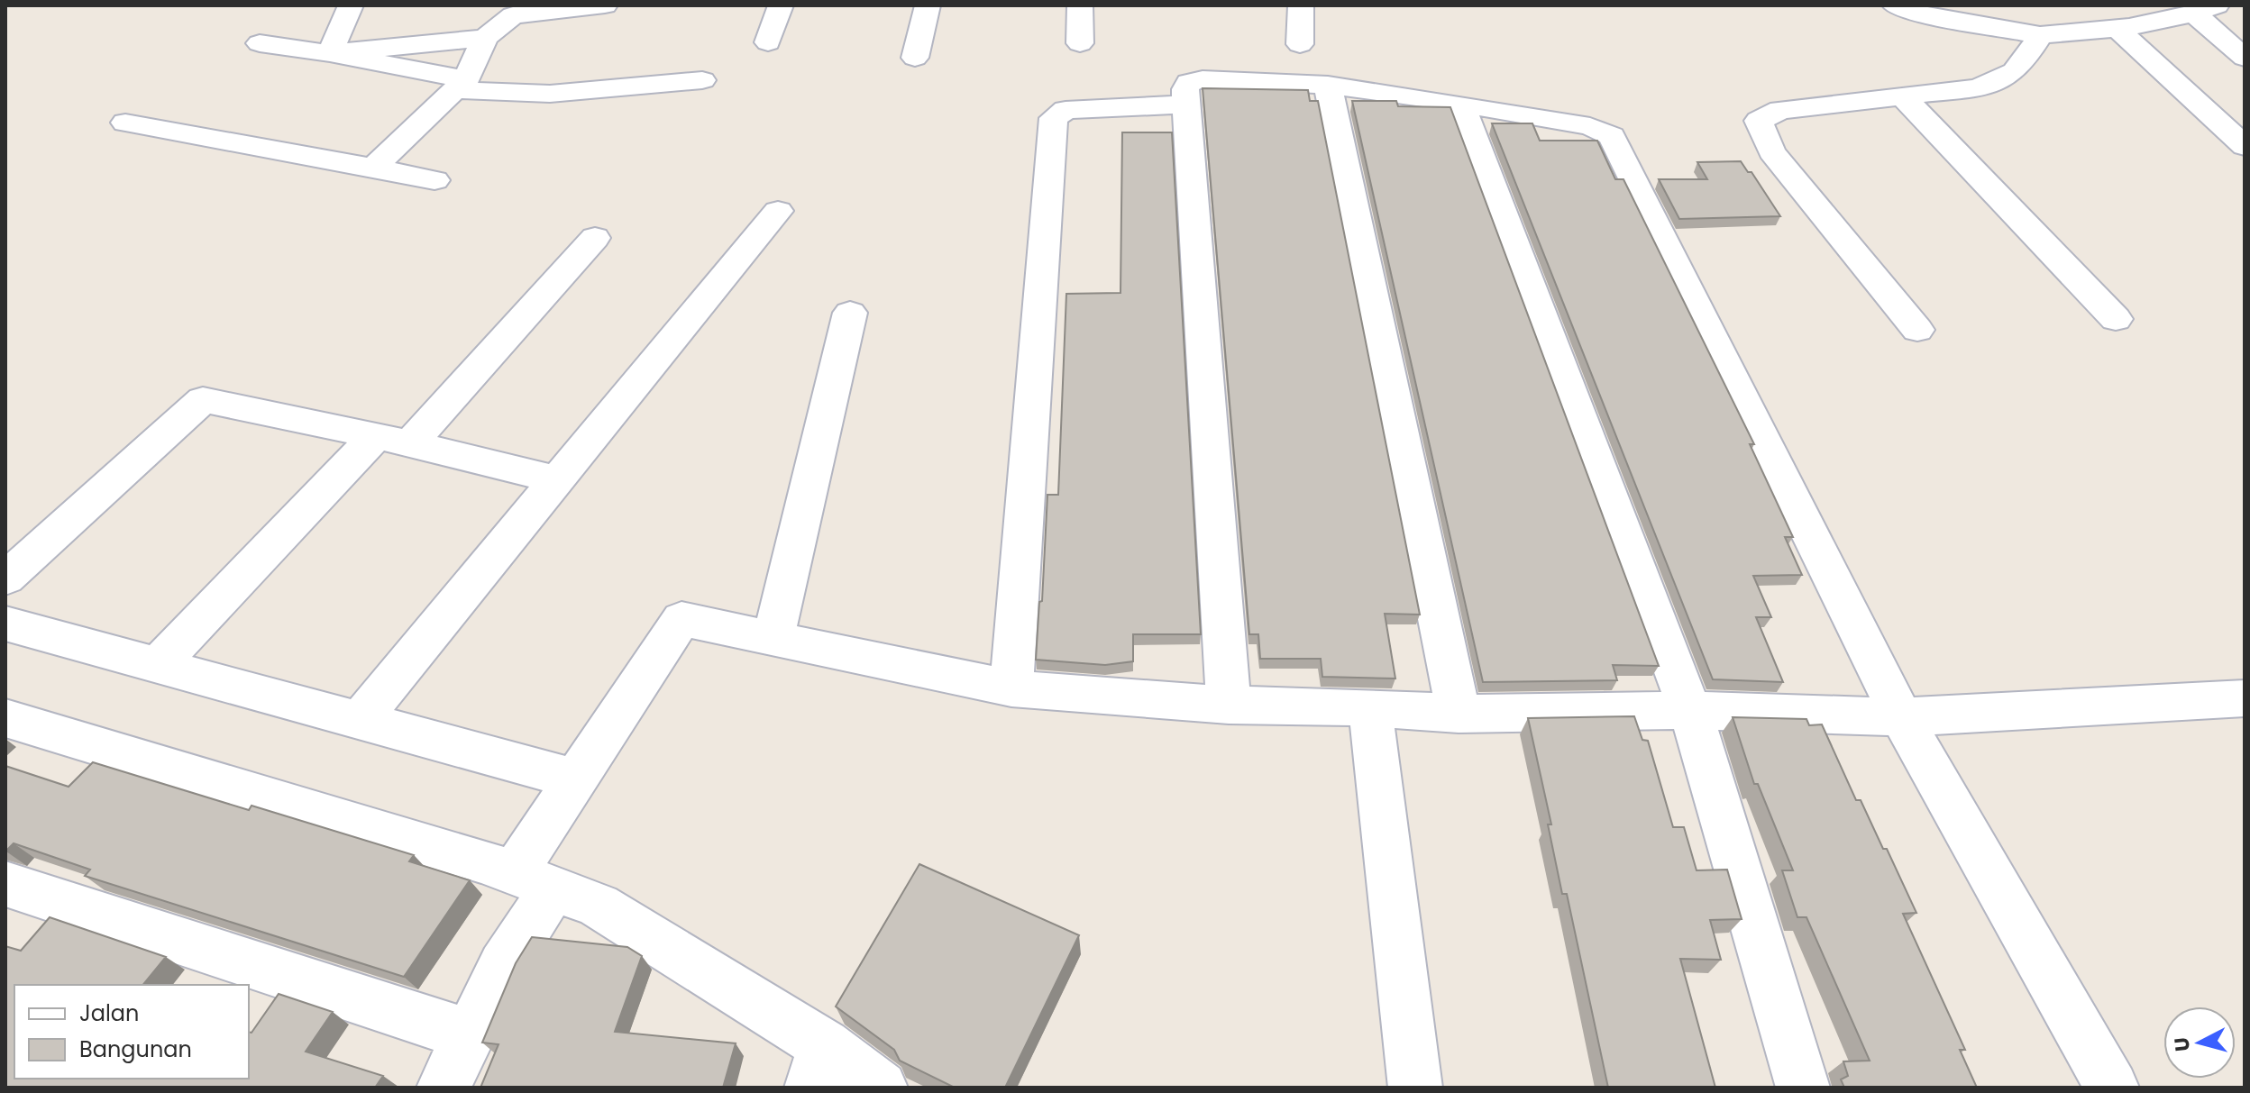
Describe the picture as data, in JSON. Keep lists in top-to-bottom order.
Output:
{
  "legend": ["Jalan", "Bangunan"],
  "north": "left"
}
